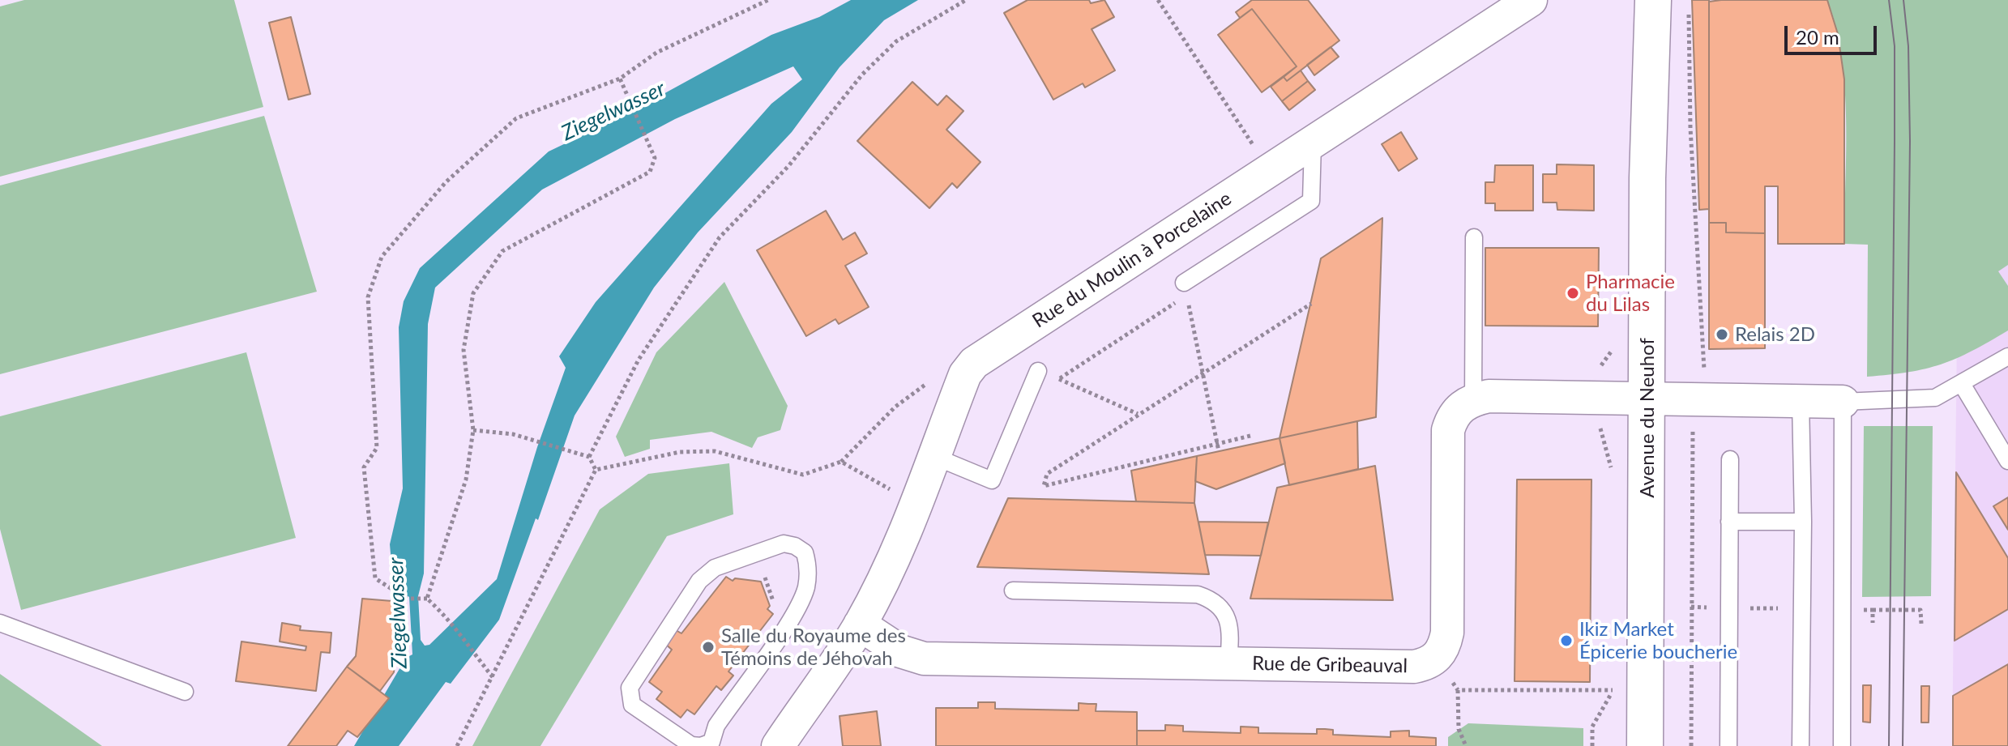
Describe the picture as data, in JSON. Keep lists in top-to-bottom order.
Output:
{
  "streets": {
    "street": ["Rue du Moulin à Porcelaine", "Avenue du Neuhof", "Rue de Gribeauval"]
  },
  "crossings": [
    ["Rue du Moulin à Porcelaine", "Rue de Gribeauval"]
  ],
  "water": ["Ziegelwasser"],
  "places": [
    "Pharmacie du Lilas",
    "Relais 2D",
    "Ikiz Market Épicerie boucherie",
    "Salle du Royaume des Témoins de Jéhovah"
  ],
  "scale_bar": "20 m"
}
